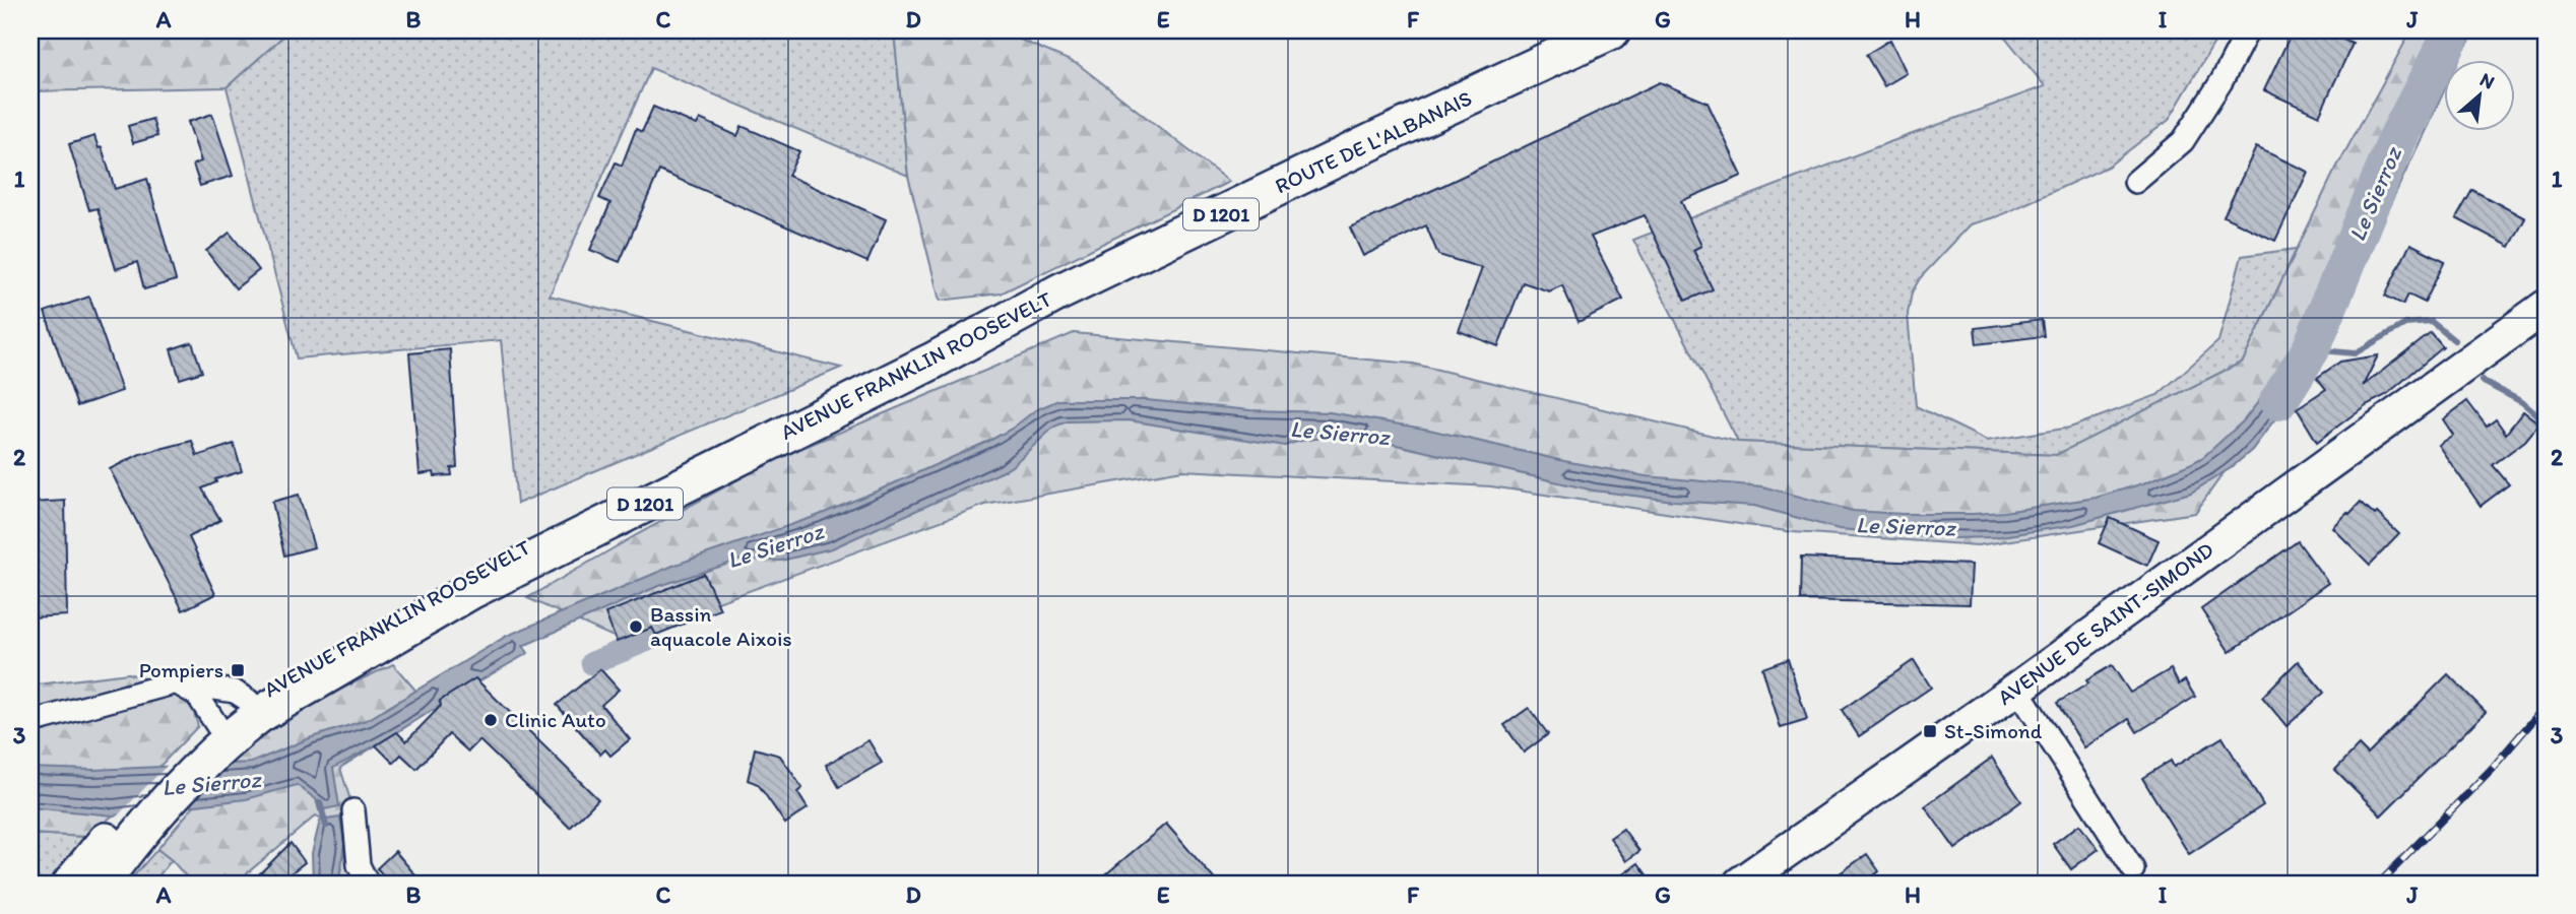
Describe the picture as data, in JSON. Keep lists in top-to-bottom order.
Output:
{
  "streets": {
    "main road": [
      "ROUTE DE L'ALBANAIS",
      "D 1201",
      "AVENUE FRANKLIN ROOSEVELT",
      "AVENUE DE SAINT-SIMOND"
    ]
  },
  "crossings": [
    ["ROUTE DE L'ALBANAIS", "AVENUE FRANKLIN ROOSEVELT"]
  ],
  "water": ["Le Sierroz"],
  "places": {
    "other": ["Bassin aquacole Aixois", "Clinic Auto"],
    "transit": ["Pompiers", "St-Simond"]
  },
  "north": "top right",
  "grid": {
    "columns": [
      "A",
      "B",
      "C",
      "D",
      "E",
      "F",
      "G",
      "H",
      "I",
      "J"
    ],
    "rows": ["1", "2", "3"]
  }
}
